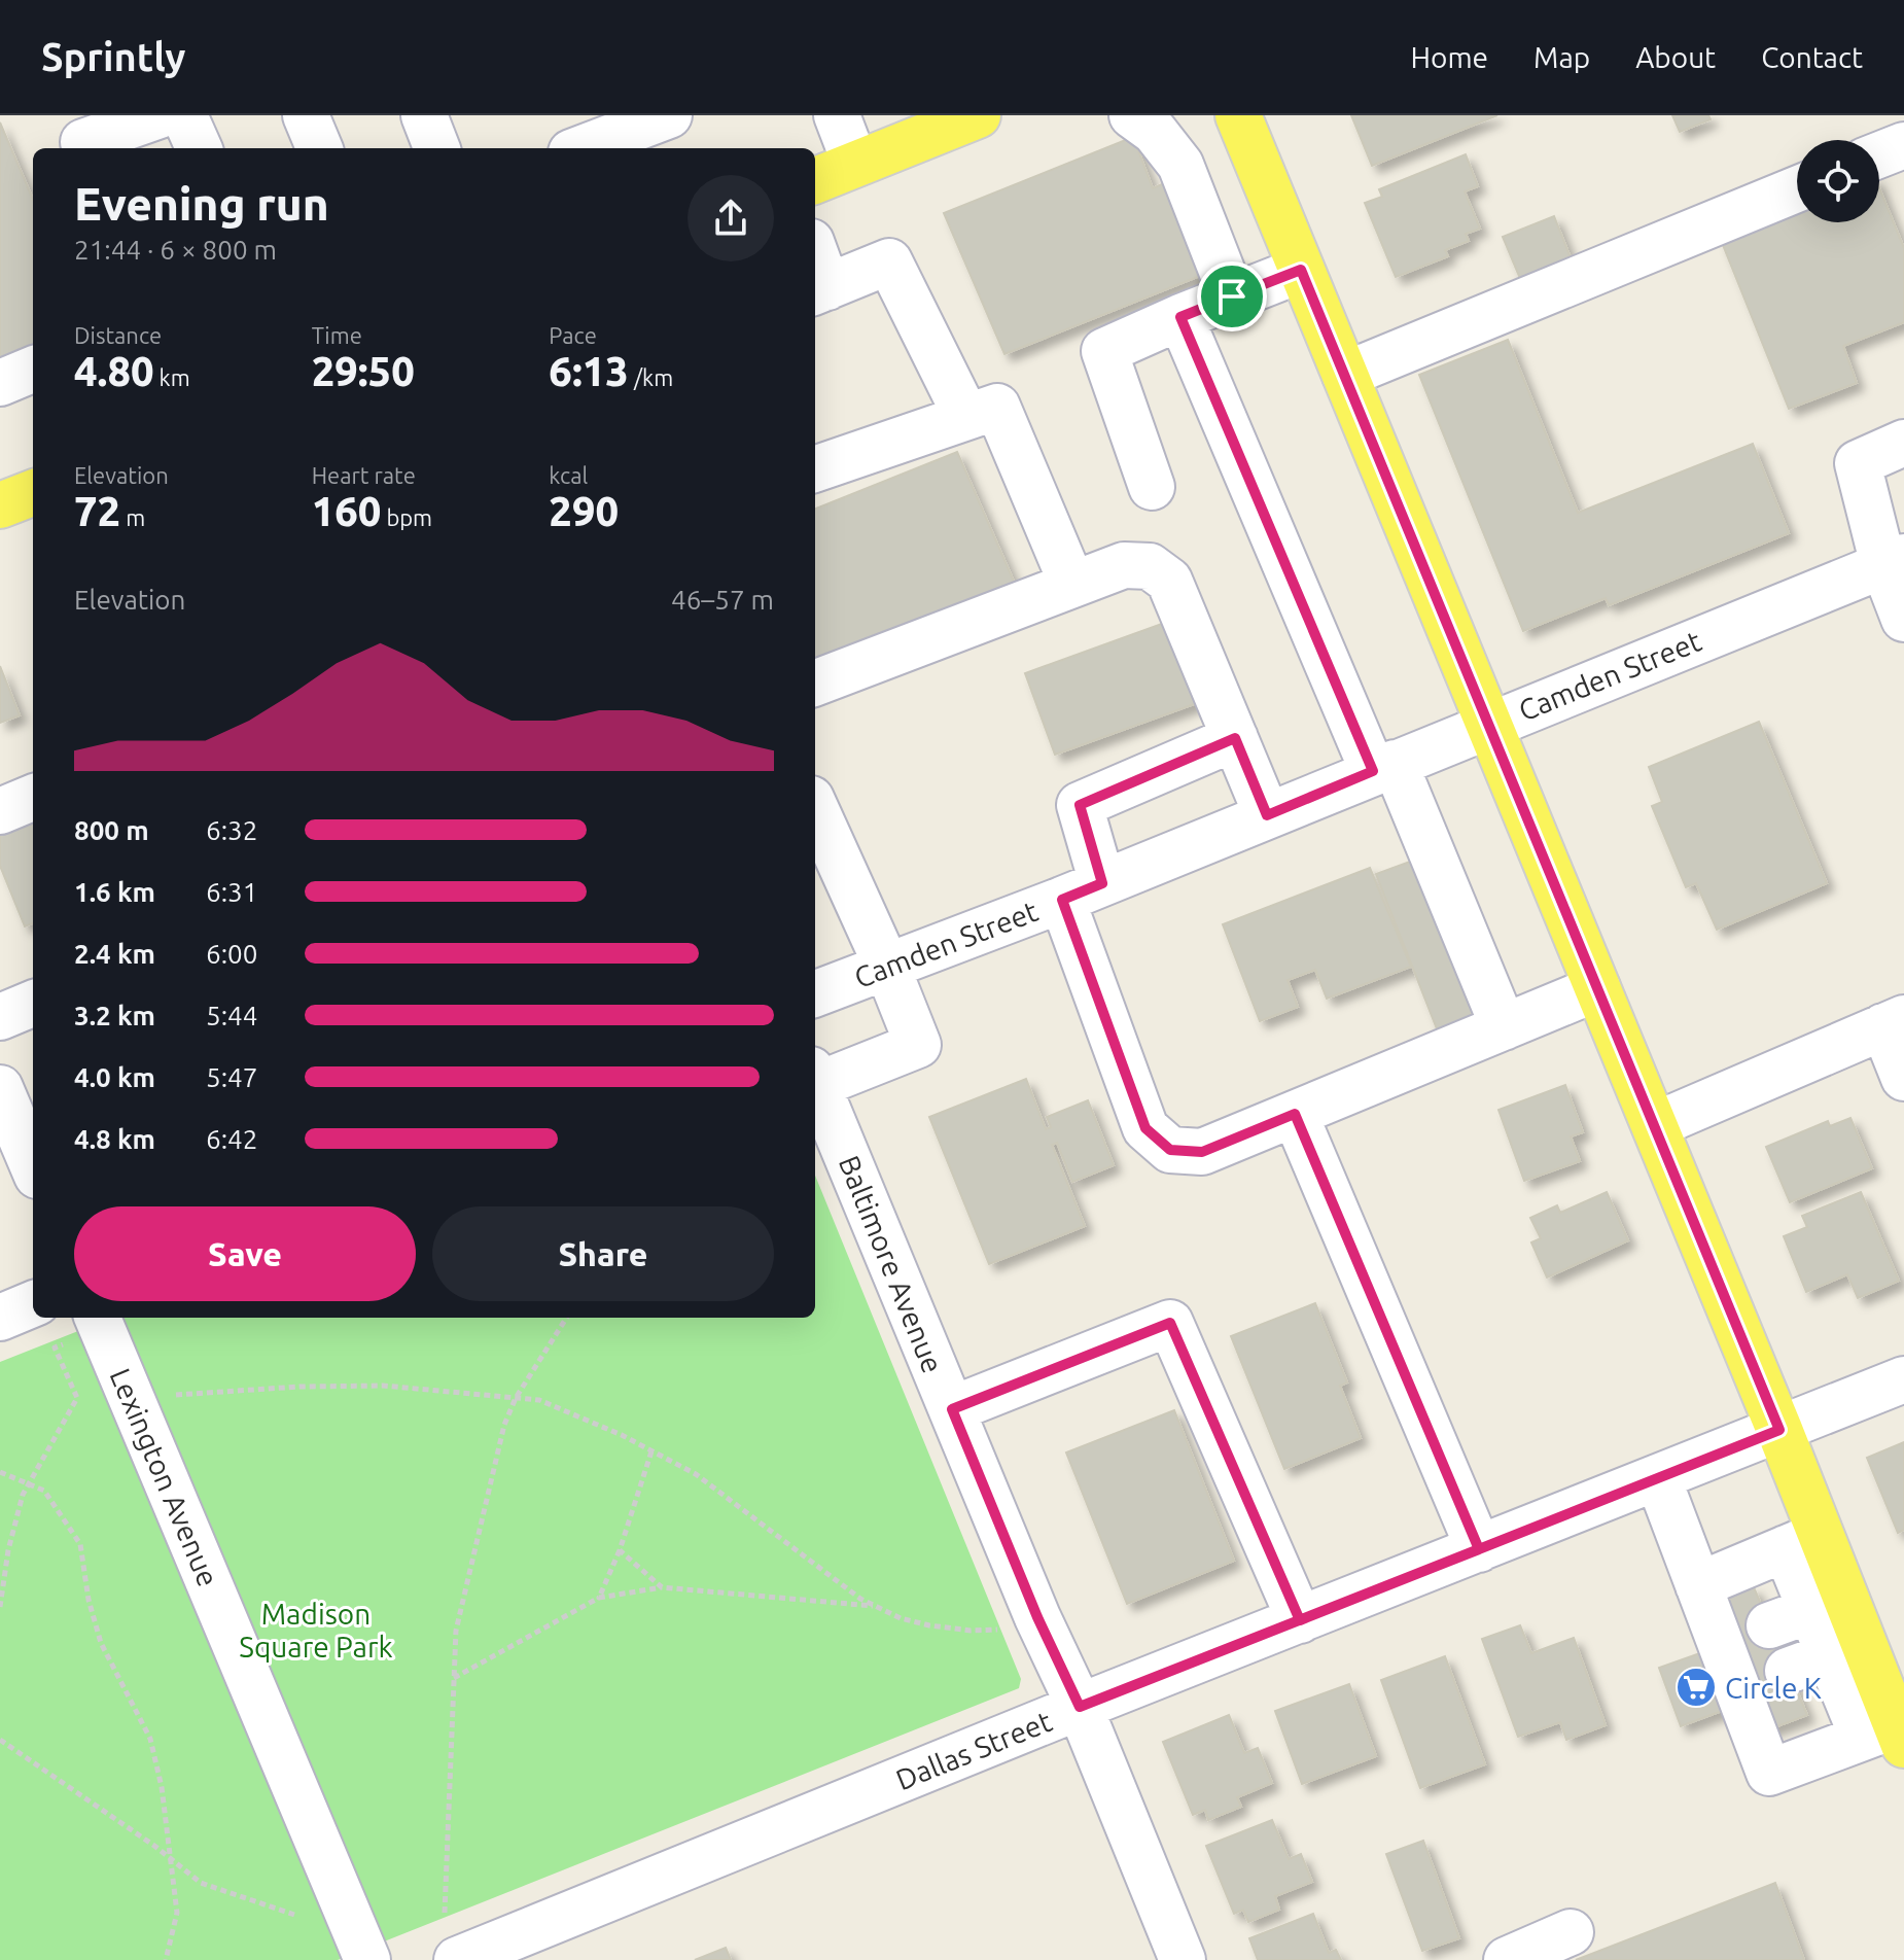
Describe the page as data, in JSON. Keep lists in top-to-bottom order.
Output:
{
  "streets": {
    "street": [
      "Camden Street",
      "Baltimore Avenue",
      "Lexington Avenue",
      "Dallas Street"
    ]
  },
  "crossings": [
    ["Baltimore Avenue", "Dallas Street"]
  ],
  "parks": ["Madison Square Park"],
  "places": {
    "supermarket": ["Circle K"]
  },
  "page": {
    "header": "Sprintly",
    "nav": [
      "Home",
      "Map",
      "About",
      "Contact"
    ],
    "heading": ["Evening run", "21:44 · 6 × 800 m"],
    "stats": [
      ["Distance", "4.80 km"],
      ["Time", "29:50"],
      ["Pace", "6:13 /km"],
      ["Elevation", "72 m"],
      ["Heart rate", "160 bpm"],
      ["kcal", "290"]
    ],
    "chart": ["Elevation", "46–57 m"],
    "list": [
      {
        "name": "800 m",
        "note": "6:32"
      },
      {
        "name": "1.6 km",
        "note": "6:31"
      },
      {
        "name": "2.4 km",
        "note": "6:00"
      },
      {
        "name": "3.2 km",
        "note": "5:44"
      },
      {
        "name": "4.0 km",
        "note": "5:47"
      },
      {
        "name": "4.8 km",
        "note": "6:42"
      }
    ],
    "buttons": ["Save", "Share"]
  }
}
